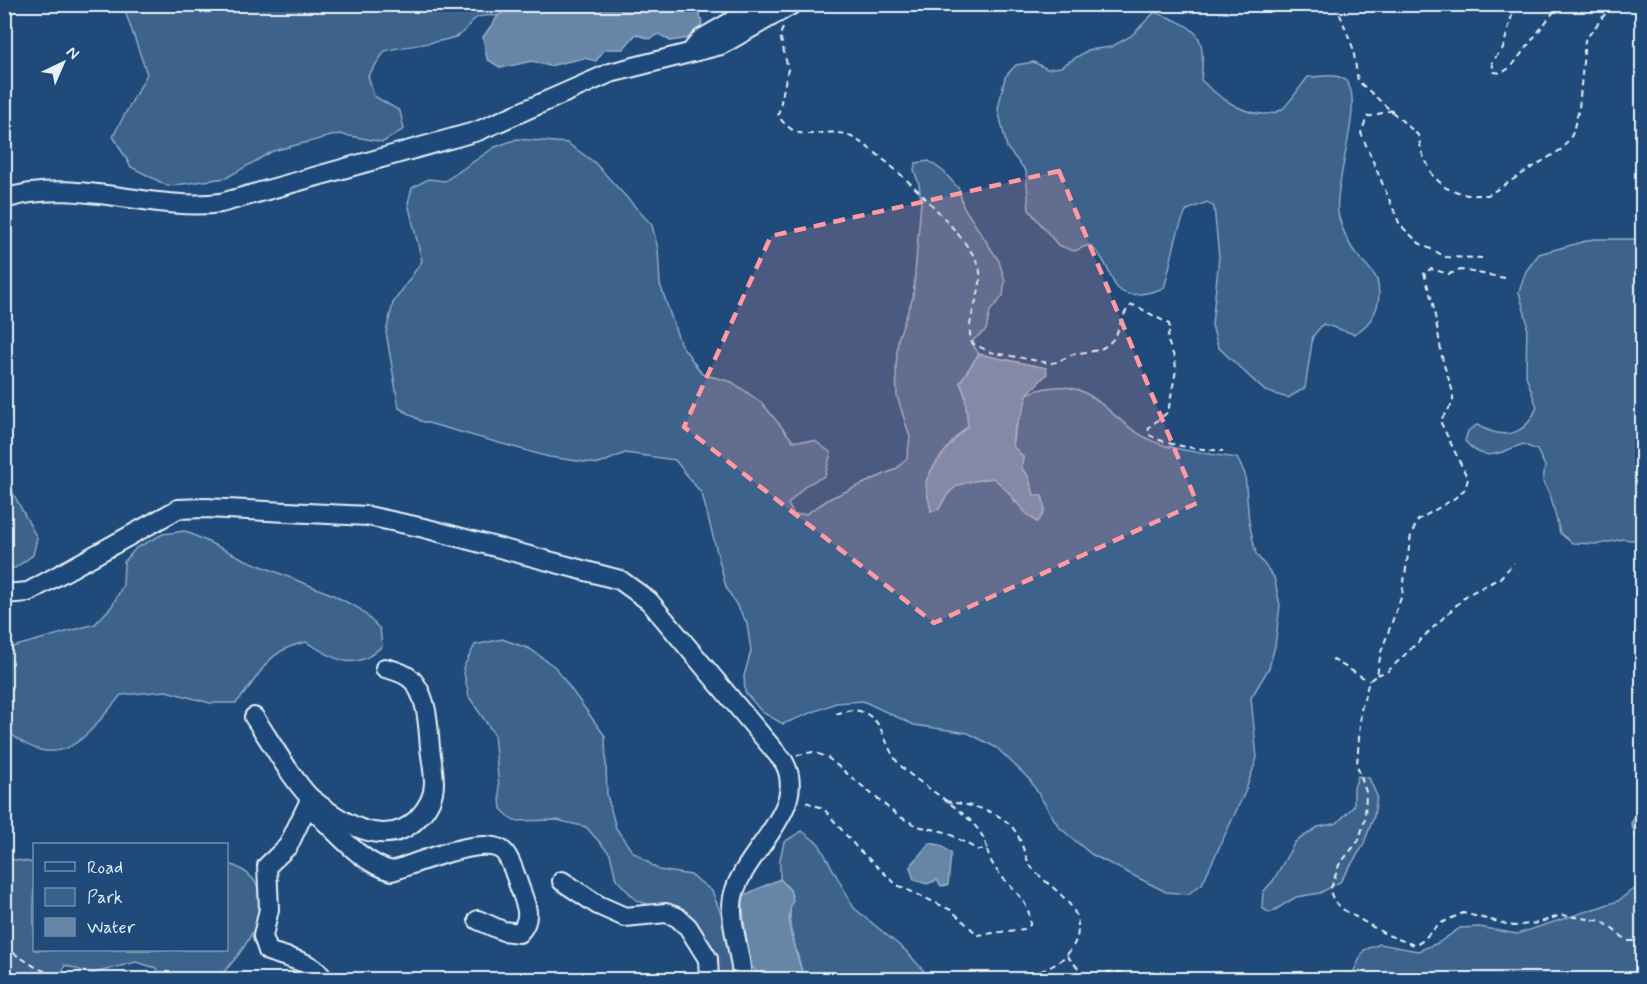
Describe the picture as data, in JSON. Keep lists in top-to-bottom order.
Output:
{
  "legend": ["Road", "Park", "Water"],
  "north": "top right"
}
